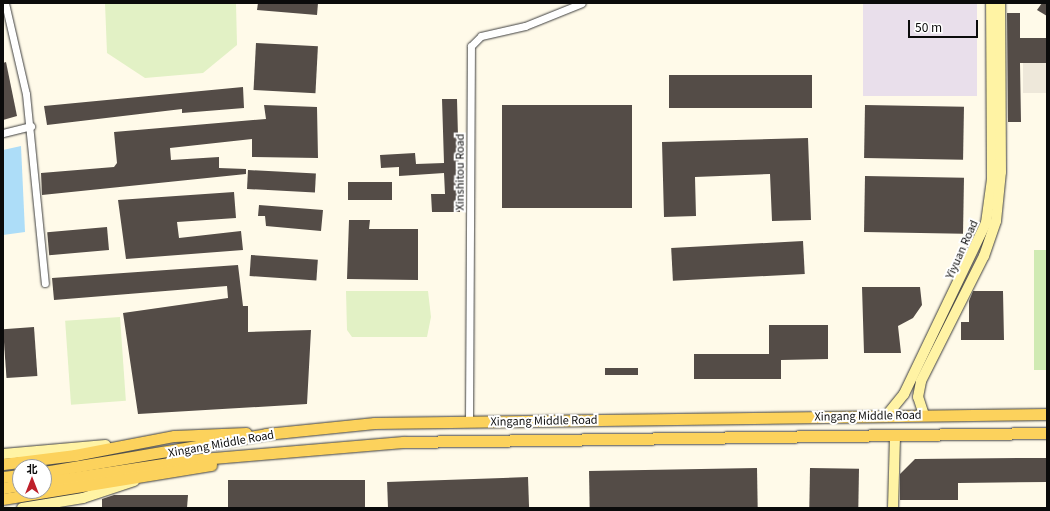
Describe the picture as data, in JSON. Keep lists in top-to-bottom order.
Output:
{
  "streets": {
    "main road": ["Xingang Middle Road"],
    "street": ["Xinshitou Road", "Yiyuan Road"]
  },
  "crossings": [
    ["Xinshitou Road", "Xingang Middle Road"],
    ["Yiyuan Road", "Xingang Middle Road"]
  ],
  "scale_bar": "50 m",
  "north": "top"
}
